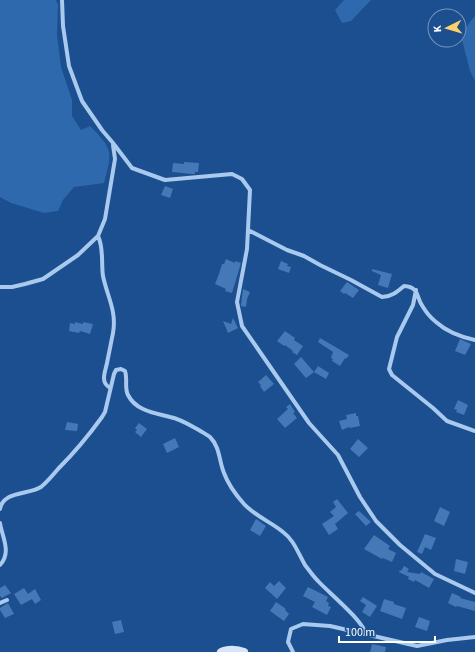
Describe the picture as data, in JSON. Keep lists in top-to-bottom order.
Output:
{
  "scale_bar": "100 m",
  "north": "left"
}
